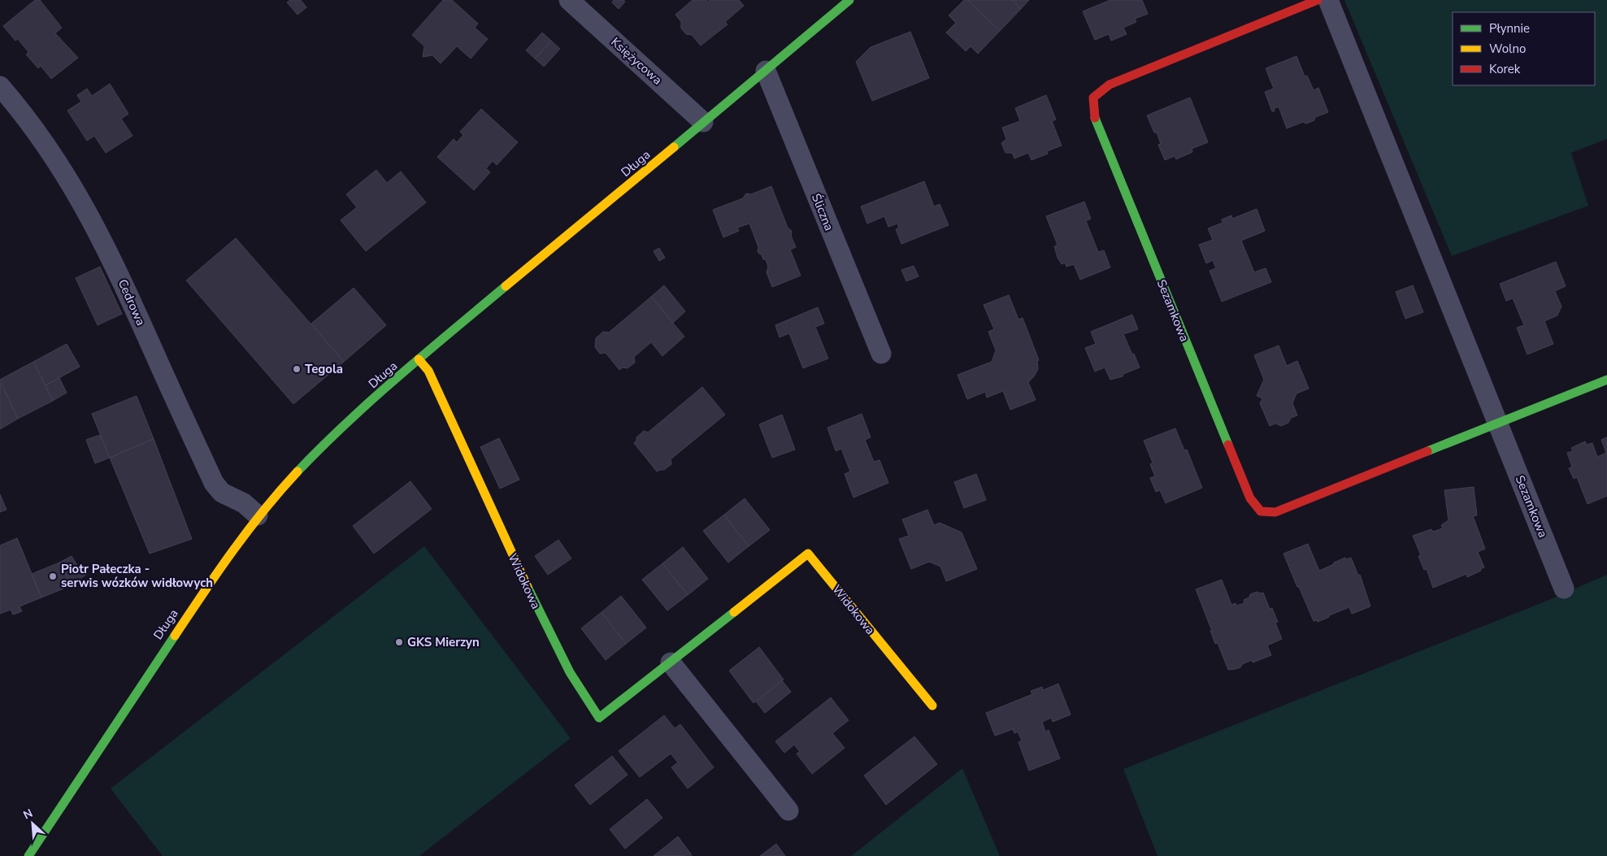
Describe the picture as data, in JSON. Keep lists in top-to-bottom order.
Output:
{
  "streets": {
    "street": [
      "Księżycowa",
      "Długa",
      "Śliczna",
      "Cedrowa",
      "Sezamkowa",
      "Widokowa"
    ]
  },
  "crossings": [
    ["Księżycowa", "Długa"],
    ["Długa", "Śliczna"],
    ["Długa", "Cedrowa"],
    ["Długa", "Widokowa"]
  ],
  "places": ["Tegola", "Piotr Pałeczka - serwis wózków widłowych", "GKS Mierzyn"],
  "legend": ["Płynnie", "Wolno", "Korek"],
  "north": "top left"
}
